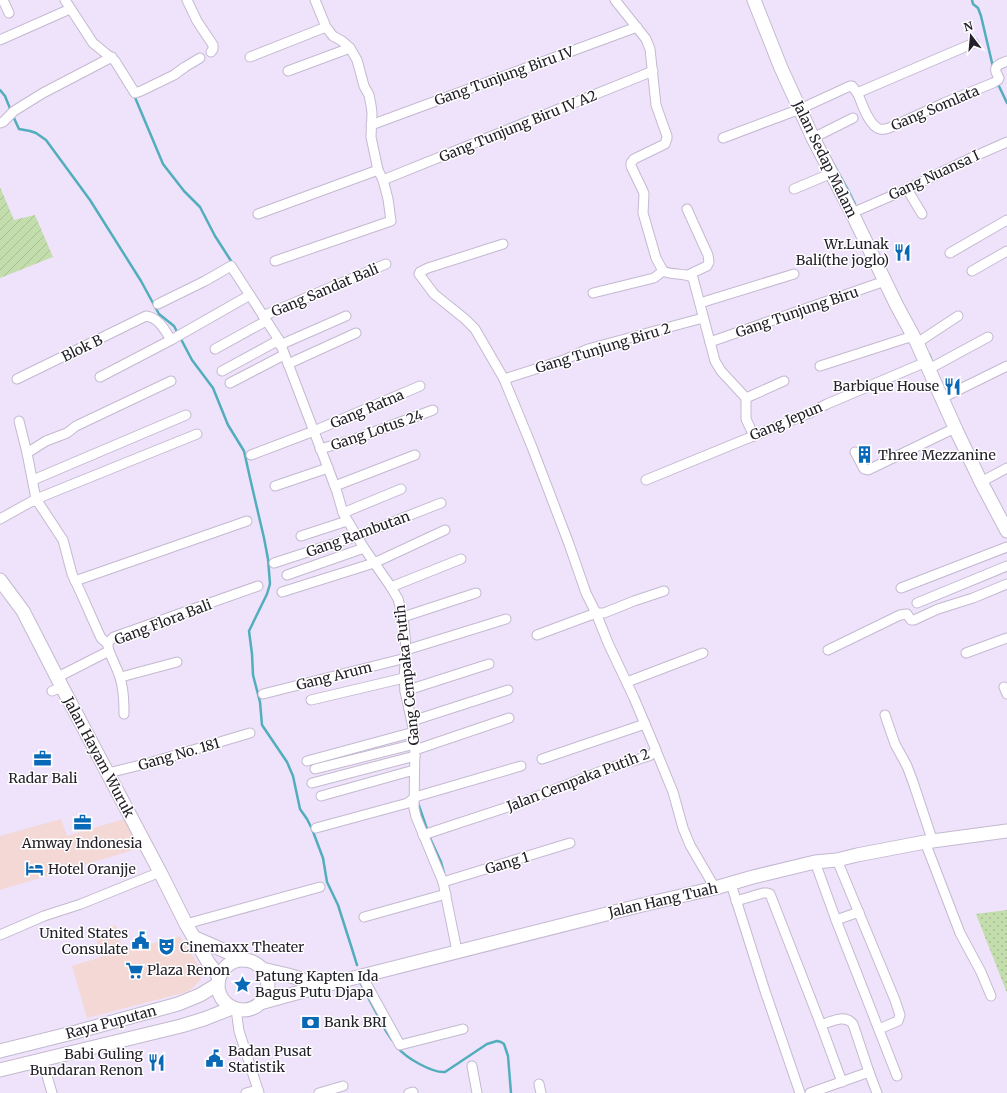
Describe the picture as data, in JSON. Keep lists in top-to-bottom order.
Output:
{
  "streets": {
    "main road": [
      "Jalan Sedap Malam",
      "Jalan Hayam Wuruk",
      "Jalan Hang Tuah",
      "Raya Puputan"
    ],
    "street": [
      "Gang Tunjung Biru IV",
      "Gang Somlata",
      "Gang Tunjung Biru IV A2",
      "Gang Nuansa I",
      "Gang Sandat Bali",
      "Gang Tunjung Biru",
      "Blok B",
      "Gang Tunjung Biru 2",
      "Gang Ratna",
      "Gang Jepun",
      "Gang Lotus 24",
      "Gang Rambutan",
      "Gang Flora Bali",
      "Gang Cempaka Putih",
      "Gang Arum",
      "Gang No. 181",
      "Jalan Cempaka Putih 2",
      "Gang 1"
    ]
  },
  "crossings": [
    ["Jalan Sedap Malam", "Gang Nuansa I"],
    ["Jalan Sedap Malam", "Gang Tunjung Biru"],
    ["Jalan Sedap Malam", "Gang Jepun"],
    ["Gang Sandat Bali", "Gang Cempaka Putih"],
    ["Gang Tunjung Biru 2", "Jalan Cempaka Putih 2"],
    ["Gang Ratna", "Gang Cempaka Putih"],
    ["Gang Lotus 24", "Gang Cempaka Putih"],
    ["Gang Rambutan", "Gang Cempaka Putih"],
    ["Gang Flora Bali", "Jalan Hayam Wuruk"],
    ["Gang Cempaka Putih", "Gang Arum"],
    ["Gang Cempaka Putih", "Jalan Cempaka Putih 2"],
    ["Gang Cempaka Putih", "Gang 1"],
    ["Gang Cempaka Putih", "Jalan Hang Tuah"],
    ["Gang No. 181", "Jalan Hayam Wuruk"],
    ["Jalan Hayam Wuruk", "Jalan Hang Tuah"],
    ["Jalan Hayam Wuruk", "Raya Puputan"],
    ["Jalan Hang Tuah", "Raya Puputan"]
  ],
  "places": {
    "restaurant": ["Wr.Lunak Bali(the joglo)", "Barbique House", "Babi Guling Bundaran Renon"],
    "building": ["Three Mezzanine"],
    "office": ["Radar Bali", "Amway Indonesia"],
    "hotel": ["Hotel Oranjje"],
    "public building": ["United States Consulate", "Badan Pusat Statistik"],
    "theatre": ["Cinemaxx Theater"],
    "supermarket": ["Plaza Renon"],
    "place": ["Patung Kapten Ida Bagus Putu Djapa"],
    "bank": ["Bank BRI"]
  },
  "north": "top"
}
